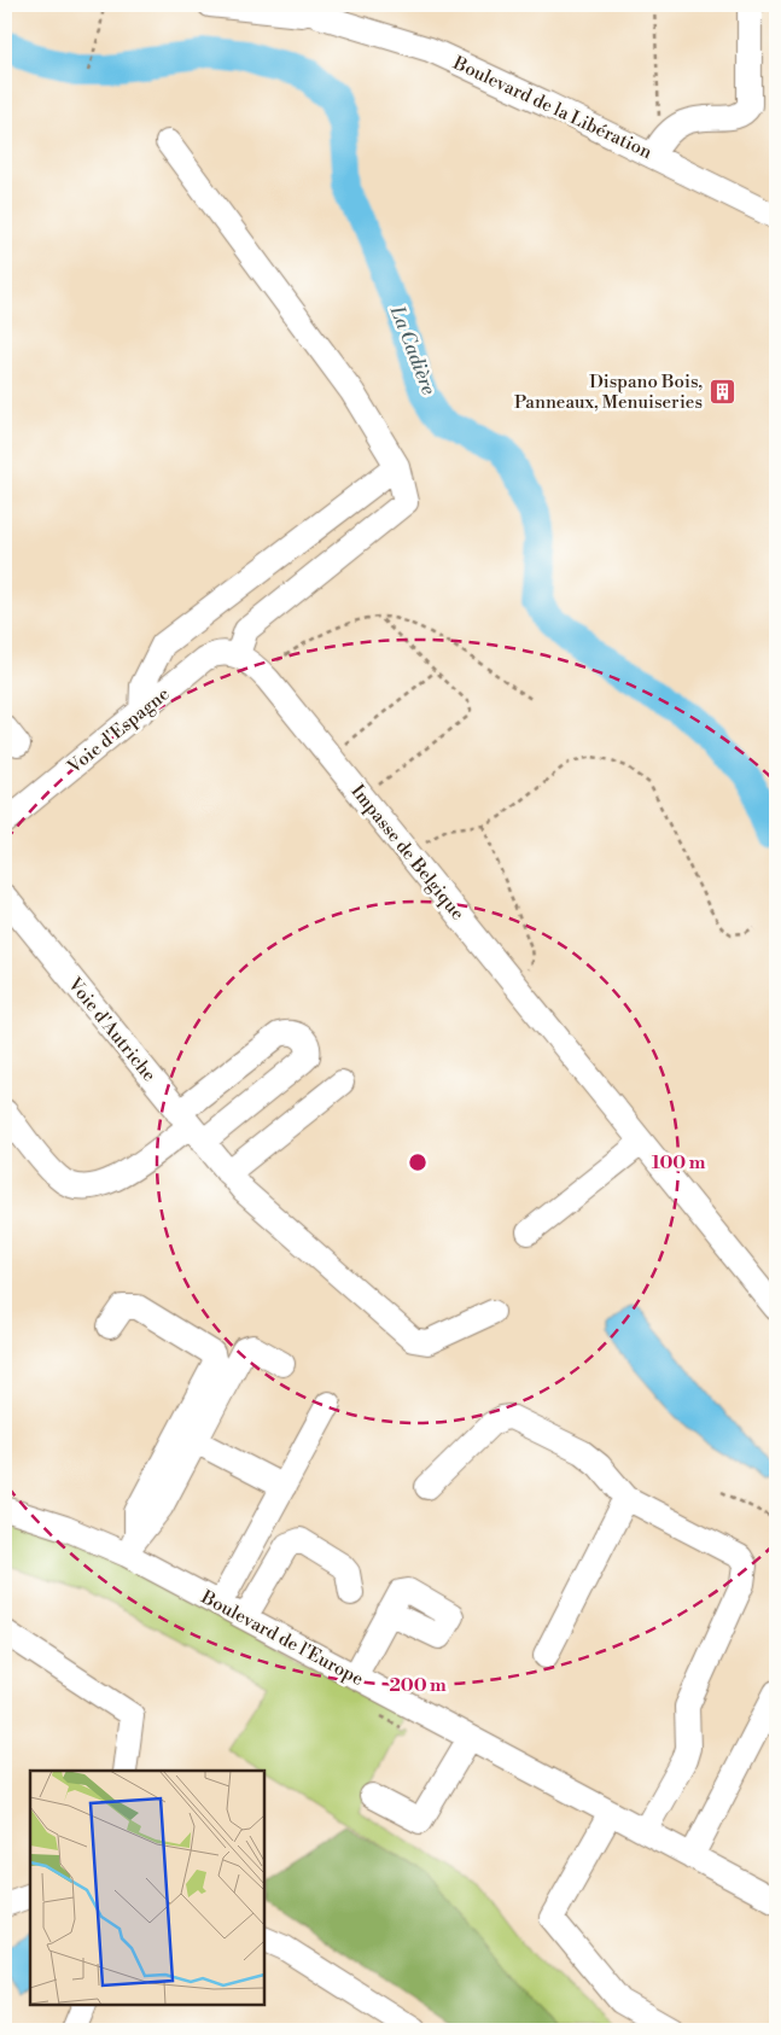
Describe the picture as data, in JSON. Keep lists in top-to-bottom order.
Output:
{
  "streets": {
    "street": [
      "Boulevard de la Libération",
      "Voie d'Espagne",
      "Impasse de Belgique",
      "Voie d'Autriche",
      "Boulevard de l'Europe"
    ]
  },
  "crossings": [
    ["Voie d'Espagne", "Impasse de Belgique"]
  ],
  "water": ["La Cadière"],
  "places": {
    "building": ["Dispano Bois, Panneaux, Menuiseries"]
  },
  "rings": ["100 m", "200 m"]
}
